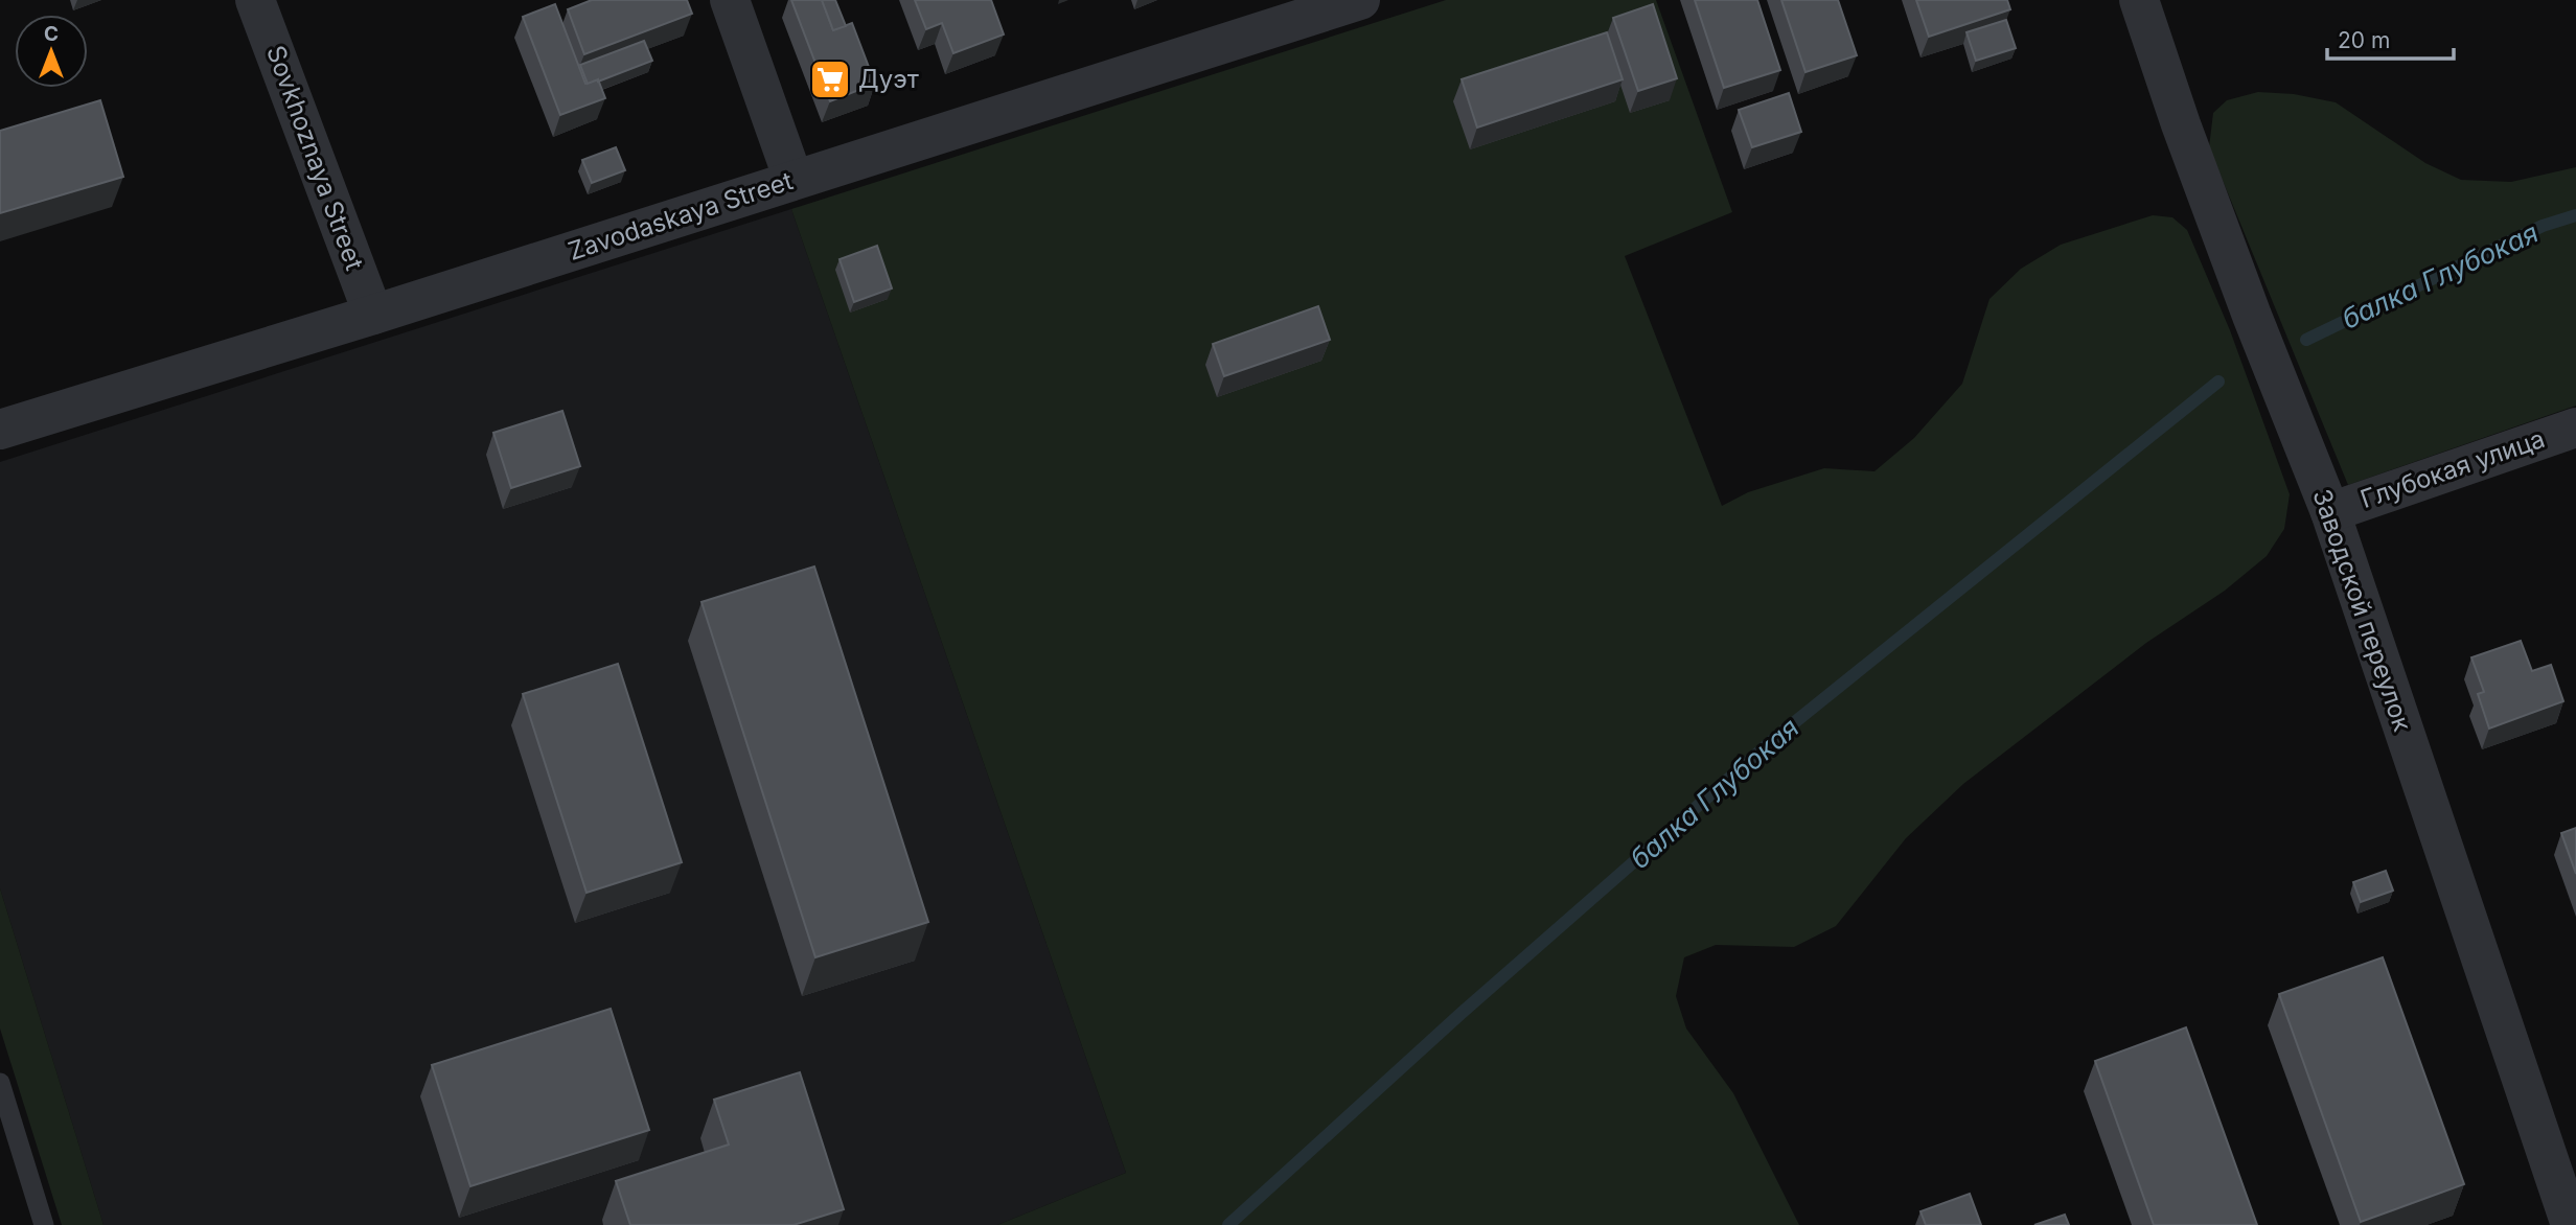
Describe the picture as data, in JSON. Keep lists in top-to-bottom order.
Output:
{
  "streets": {
    "street": [
      "Sovkhoznaya Street",
      "Zavodaskaya Street",
      "Глубокая улица",
      "Заводской переулок"
    ]
  },
  "crossings": [
    ["Sovkhoznaya Street", "Zavodaskaya Street"],
    ["Глубокая улица", "Заводской переулок"]
  ],
  "water": ["балка Глубокая"],
  "places": {
    "supermarket": ["Дуэт"]
  },
  "scale_bar": "20 m",
  "north": "top"
}
